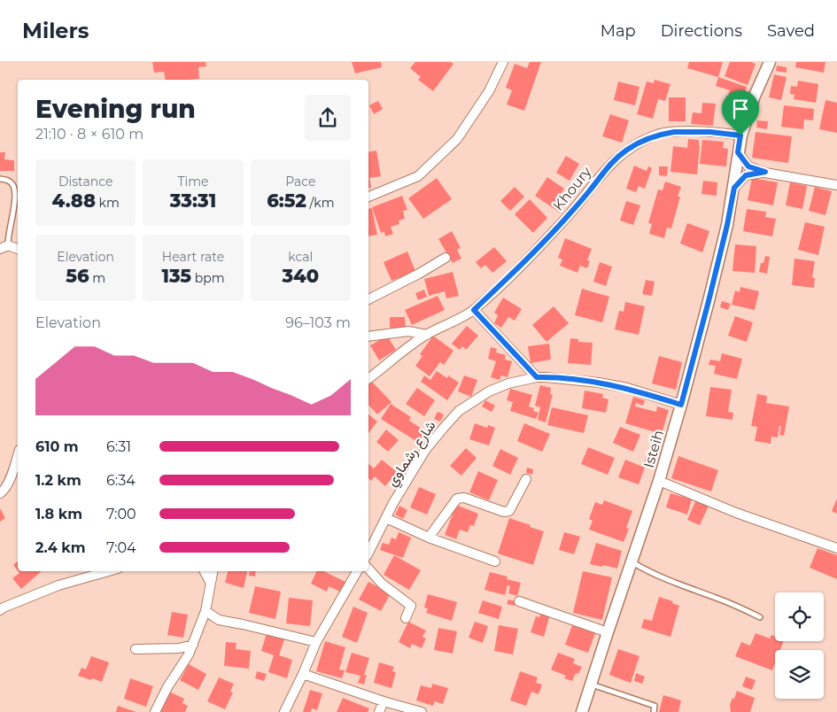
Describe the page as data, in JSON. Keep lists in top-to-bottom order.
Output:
{
  "streets": {
    "street": ["Khoury", "Isteih", "شارع رشماوي"]
  },
  "crossings": [
    ["Khoury", "Isteih"],
    ["Isteih", "شارع رشماوي"]
  ],
  "page": {
    "header": "Milers",
    "nav": ["Map", "Directions", "Saved"],
    "heading": ["Evening run", "21:10 · 8 × 610 m"],
    "stats": [
      ["Distance", "4.88 km"],
      ["Time", "33:31"],
      ["Pace", "6:52 /km"],
      ["Elevation", "56 m"],
      ["Heart rate", "135 bpm"],
      ["kcal", "340"]
    ],
    "chart": ["Elevation", "96–103 m"],
    "list": [
      {
        "name": "610 m",
        "note": "6:31"
      },
      {
        "name": "1.2 km",
        "note": "6:34"
      },
      {
        "name": "1.8 km",
        "note": "7:00"
      },
      {
        "name": "2.4 km",
        "note": "7:04"
      }
    ]
  }
}
